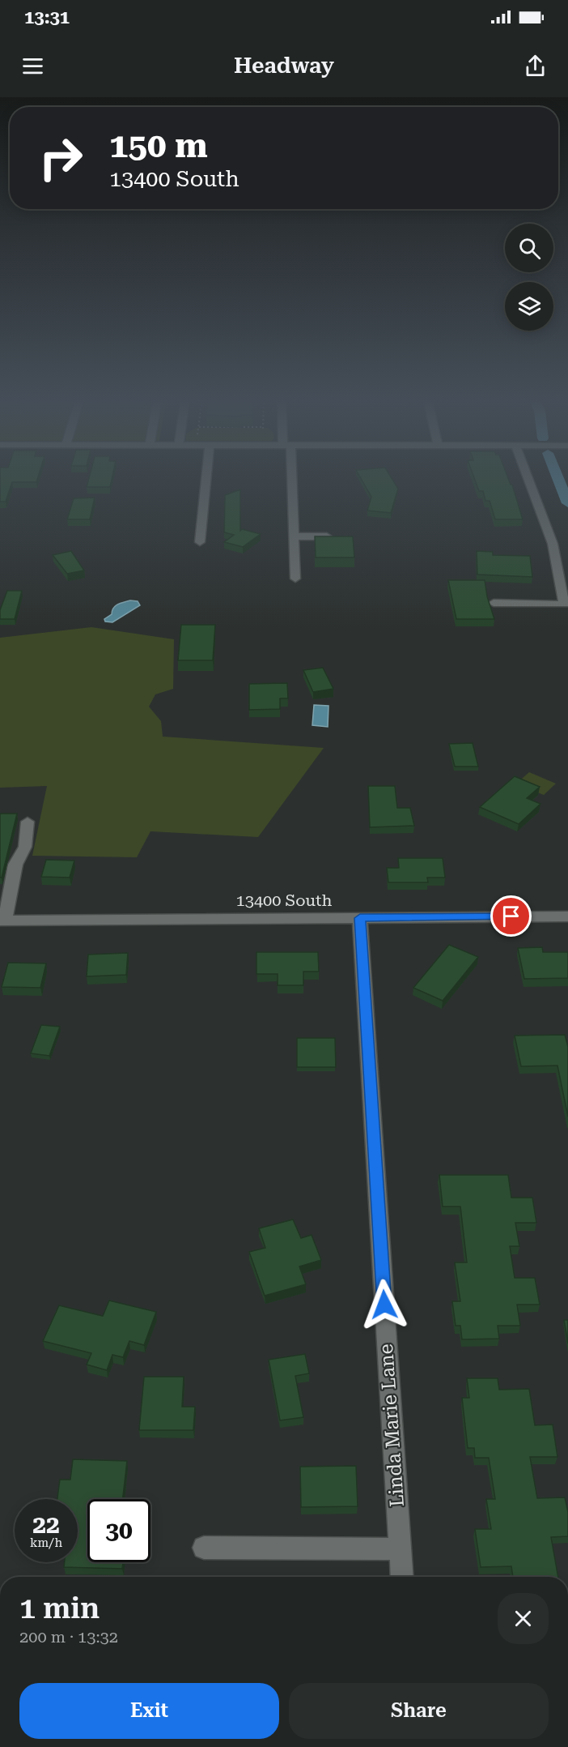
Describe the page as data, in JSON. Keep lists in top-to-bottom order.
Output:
{
  "streets": {
    "street": ["13400 South", "Linda Marie Lane"]
  },
  "crossings": [
    ["13400 South", "Linda Marie Lane"]
  ],
  "page": {
    "status": "13:31",
    "header": "Headway",
    "turn": ["150 m", "13400 South"],
    "speed": "22 km/h",
    "limit": "30",
    "heading": ["1 min", "200 m · 13:32"],
    "buttons": ["Exit", "Share"]
  }
}
